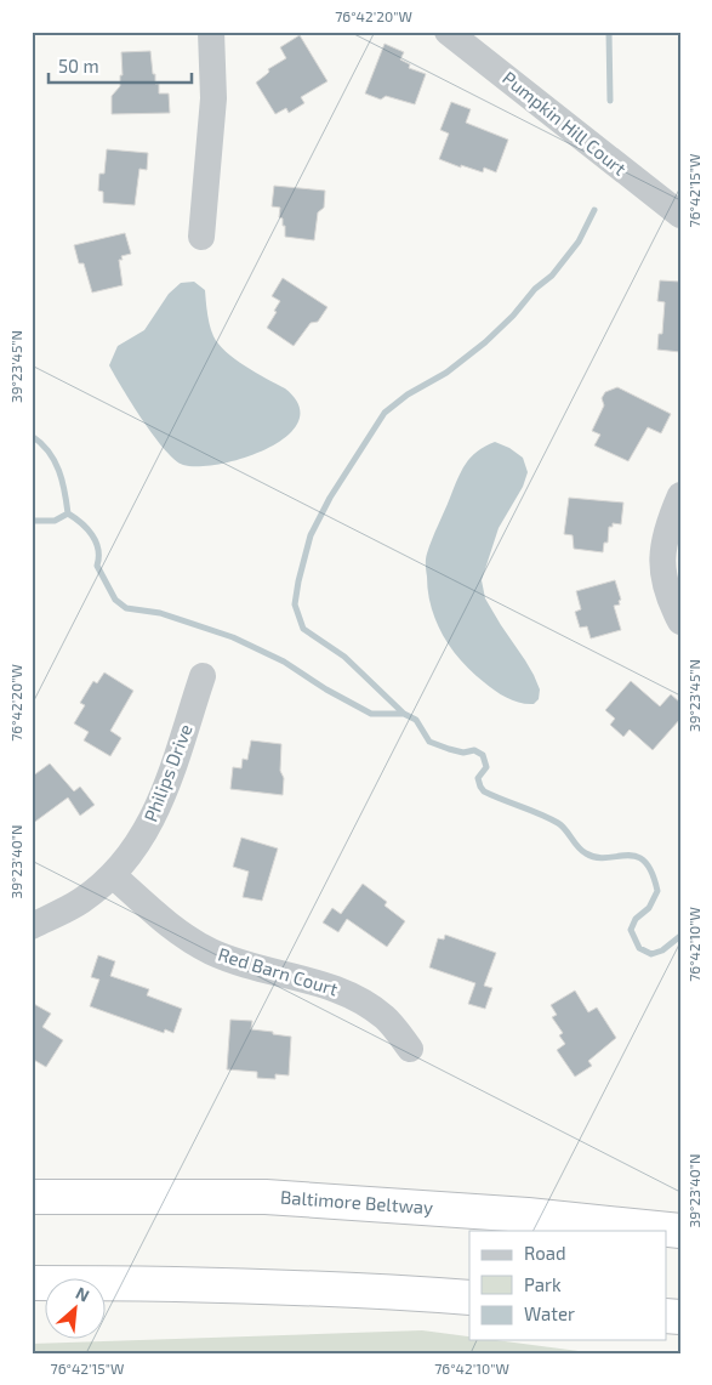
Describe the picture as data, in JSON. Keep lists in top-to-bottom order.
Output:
{
  "streets": {
    "highway": ["Baltimore Beltway"],
    "street": ["Pumpkin Hill Court", "Philips Drive", "Red Barn Court"]
  },
  "crossings": [
    ["Philips Drive", "Red Barn Court"]
  ],
  "legend": ["Road", "Park", "Water"],
  "scale_bar": "50 m",
  "north": "top right",
  "coordinates": [
    "76°42'20\"W",
    "76°42'15\"W",
    "39°23'45\"N",
    "39°23'40\"N",
    "76°42'10\"W"
  ]
}
